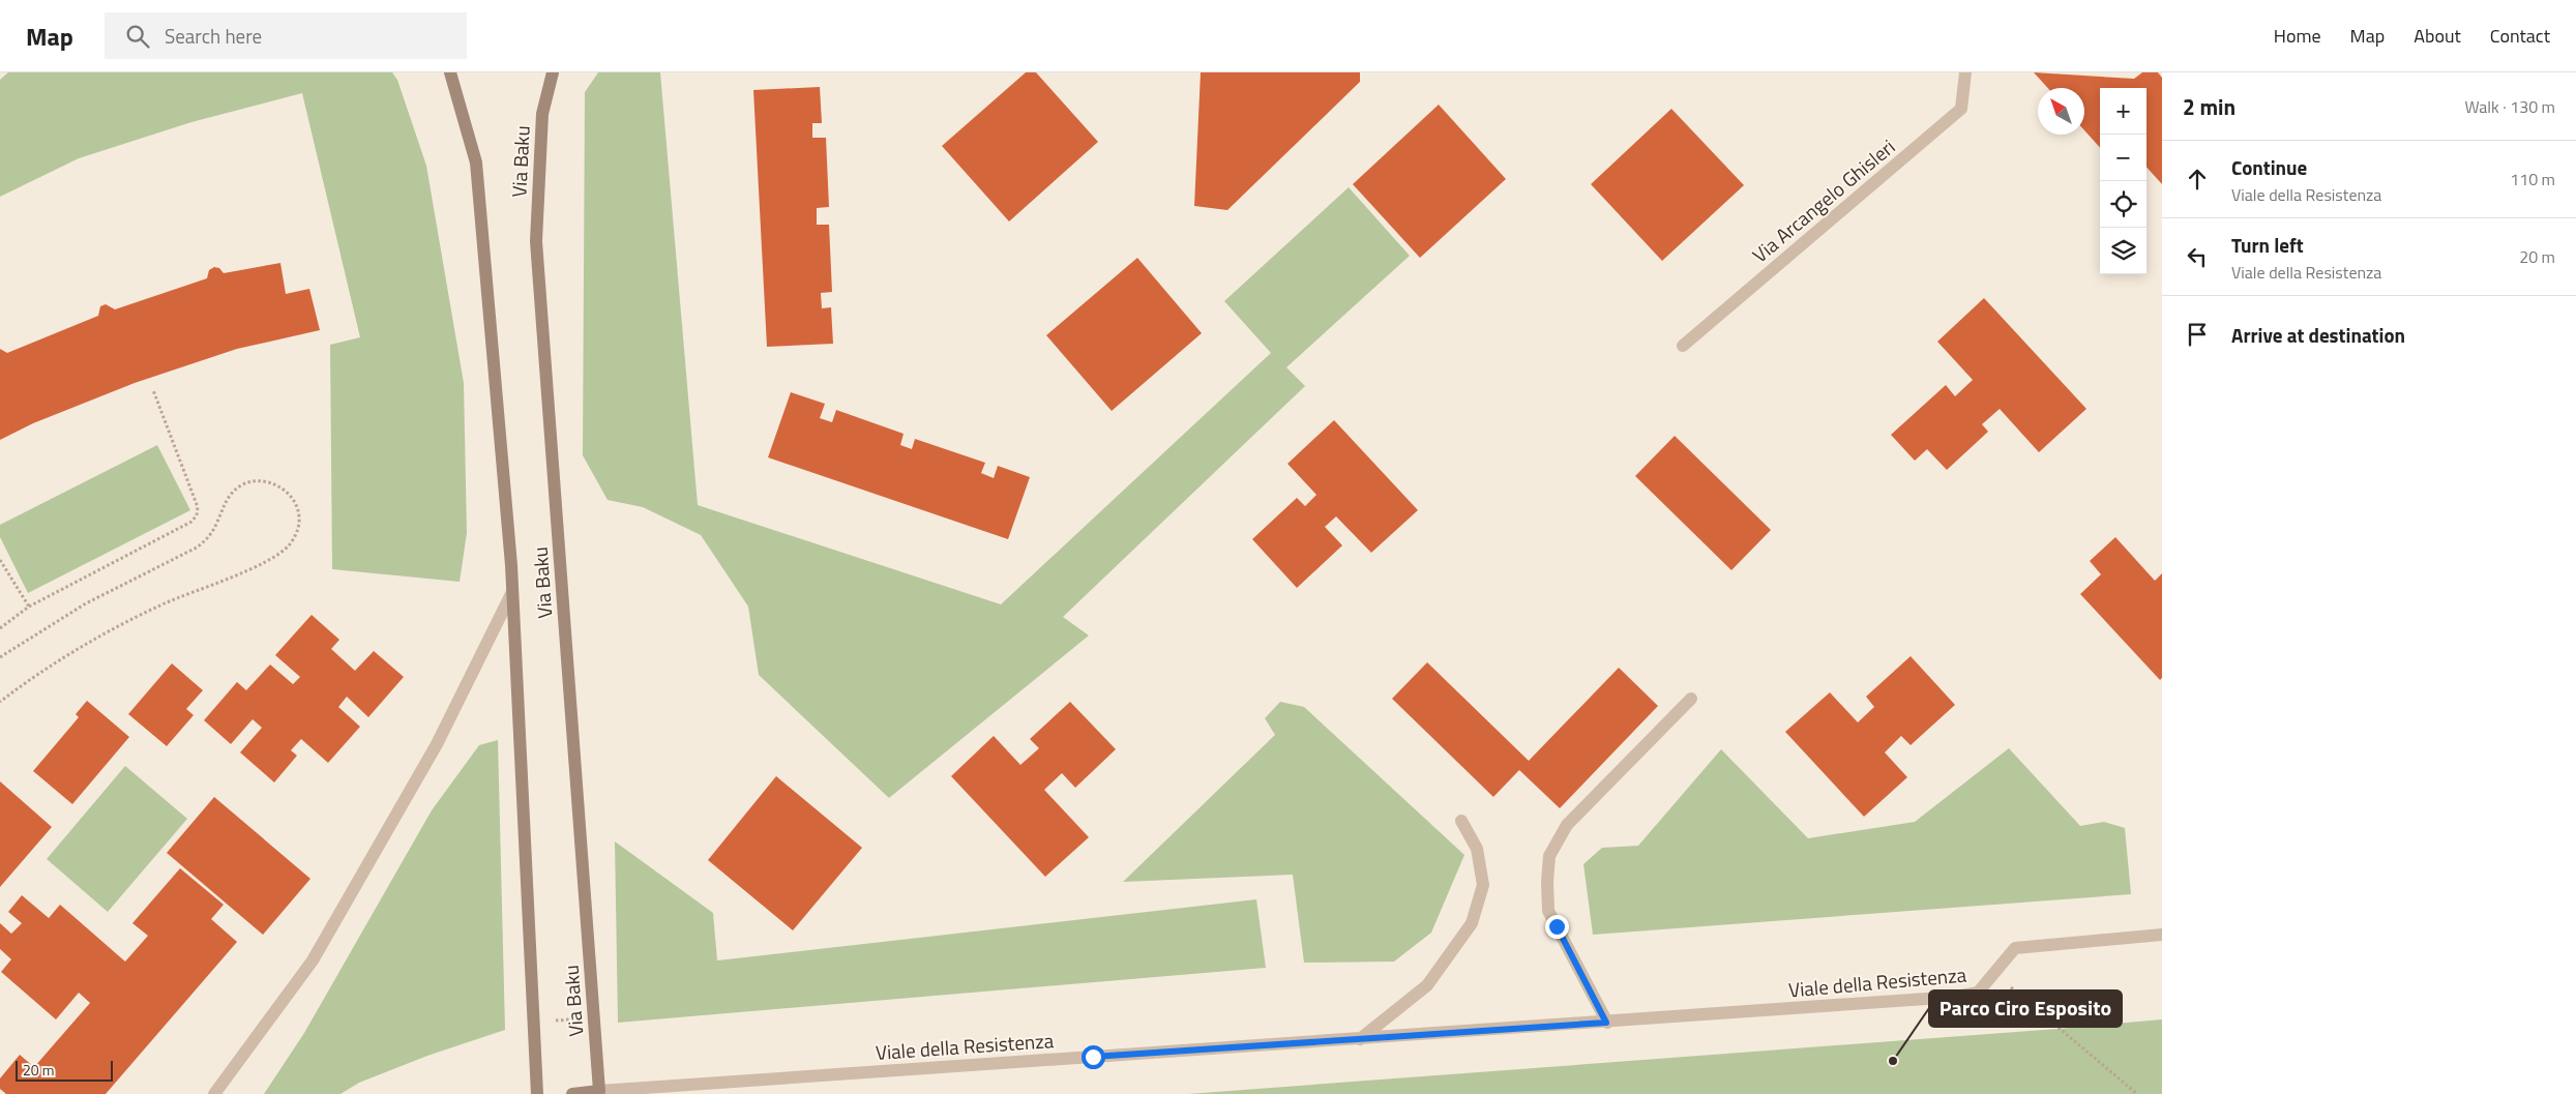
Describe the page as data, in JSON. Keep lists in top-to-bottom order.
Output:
{
  "streets": {
    "main road": ["Via Baku", "Viale della Resistenza"],
    "street": ["Via Arcangelo Ghisleri"]
  },
  "crossings": [
    ["Via Baku", "Viale della Resistenza"]
  ],
  "places": ["Parco Ciro Esposito"],
  "scale_bar": "20 m",
  "north": "top left",
  "page": {
    "header": "Map",
    "search": "Search here",
    "nav": [
      "Home",
      "Map",
      "About",
      "Contact"
    ],
    "heading": ["2 min", "Walk · 130 m"],
    "map_buttons": ["+", "−"],
    "list": [
      ["Continue", "Viale della Resistenza", "110 m"],
      ["Turn left", "Viale della Resistenza", "20 m"],
      "Arrive at destination"
    ],
    "scale": "20 m"
  }
}
